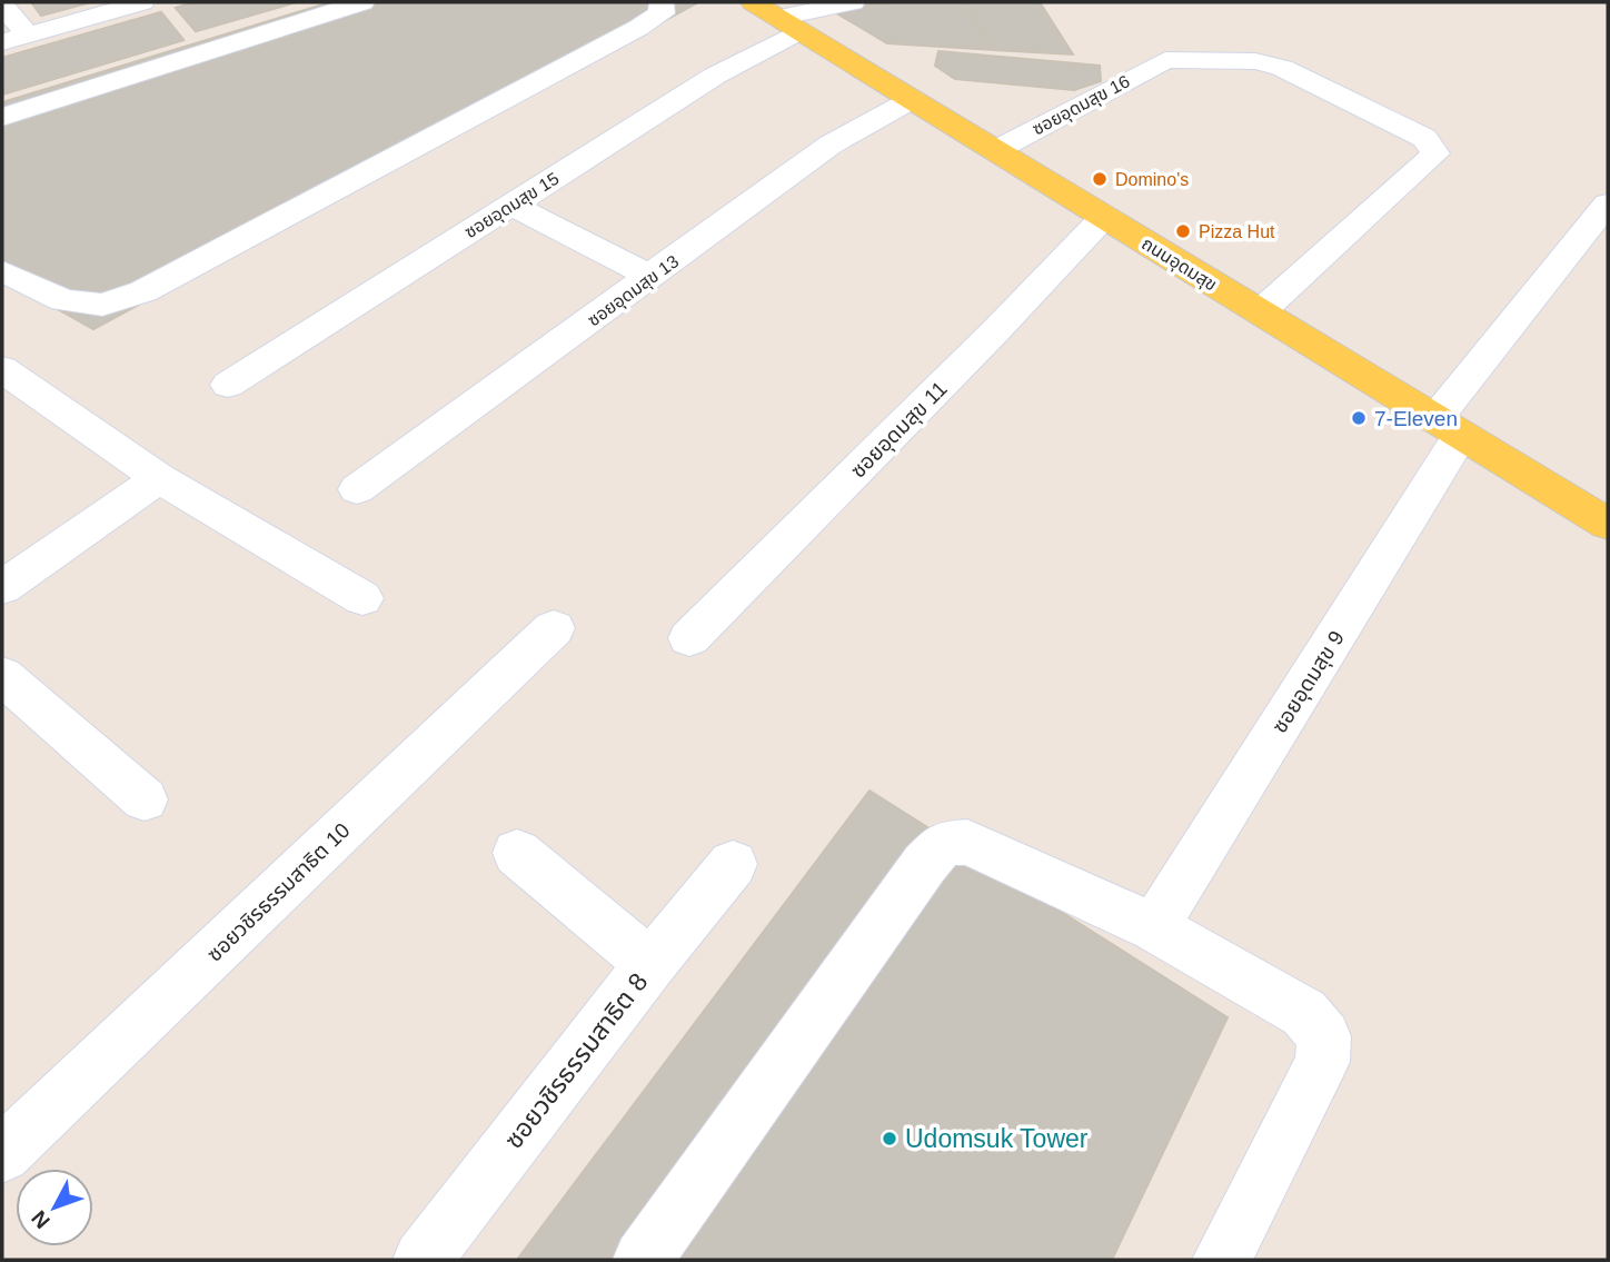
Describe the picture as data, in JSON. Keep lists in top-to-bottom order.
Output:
{
  "streets": {
    "main road": ["ถนนอุดมสุข"],
    "street": [
      "ซอยอุดมสุข 16",
      "ซอยอุดมสุข 15",
      "ซอยอุดมสุข 13",
      "ซอยอุดมสุข 11",
      "ซอยอุดมสุข 9",
      "ซอยวชิรธรรมสาธิต 10",
      "ซอยวชิรธรรมสาธิต 8"
    ]
  },
  "crossings": [
    ["ซอยอุดมสุข 16", "ถนนอุดมสุข"],
    ["ซอยอุดมสุข 15", "ถนนอุดมสุข"],
    ["ถนนอุดมสุข", "ซอยอุดมสุข 13"],
    ["ถนนอุดมสุข", "ซอยอุดมสุข 11"],
    ["ถนนอุดมสุข", "ซอยอุดมสุข 9"]
  ],
  "places": [
    "Domino's",
    "Pizza Hut",
    "7-Eleven",
    "Udomsuk Tower"
  ],
  "north": "bottom left"
}
